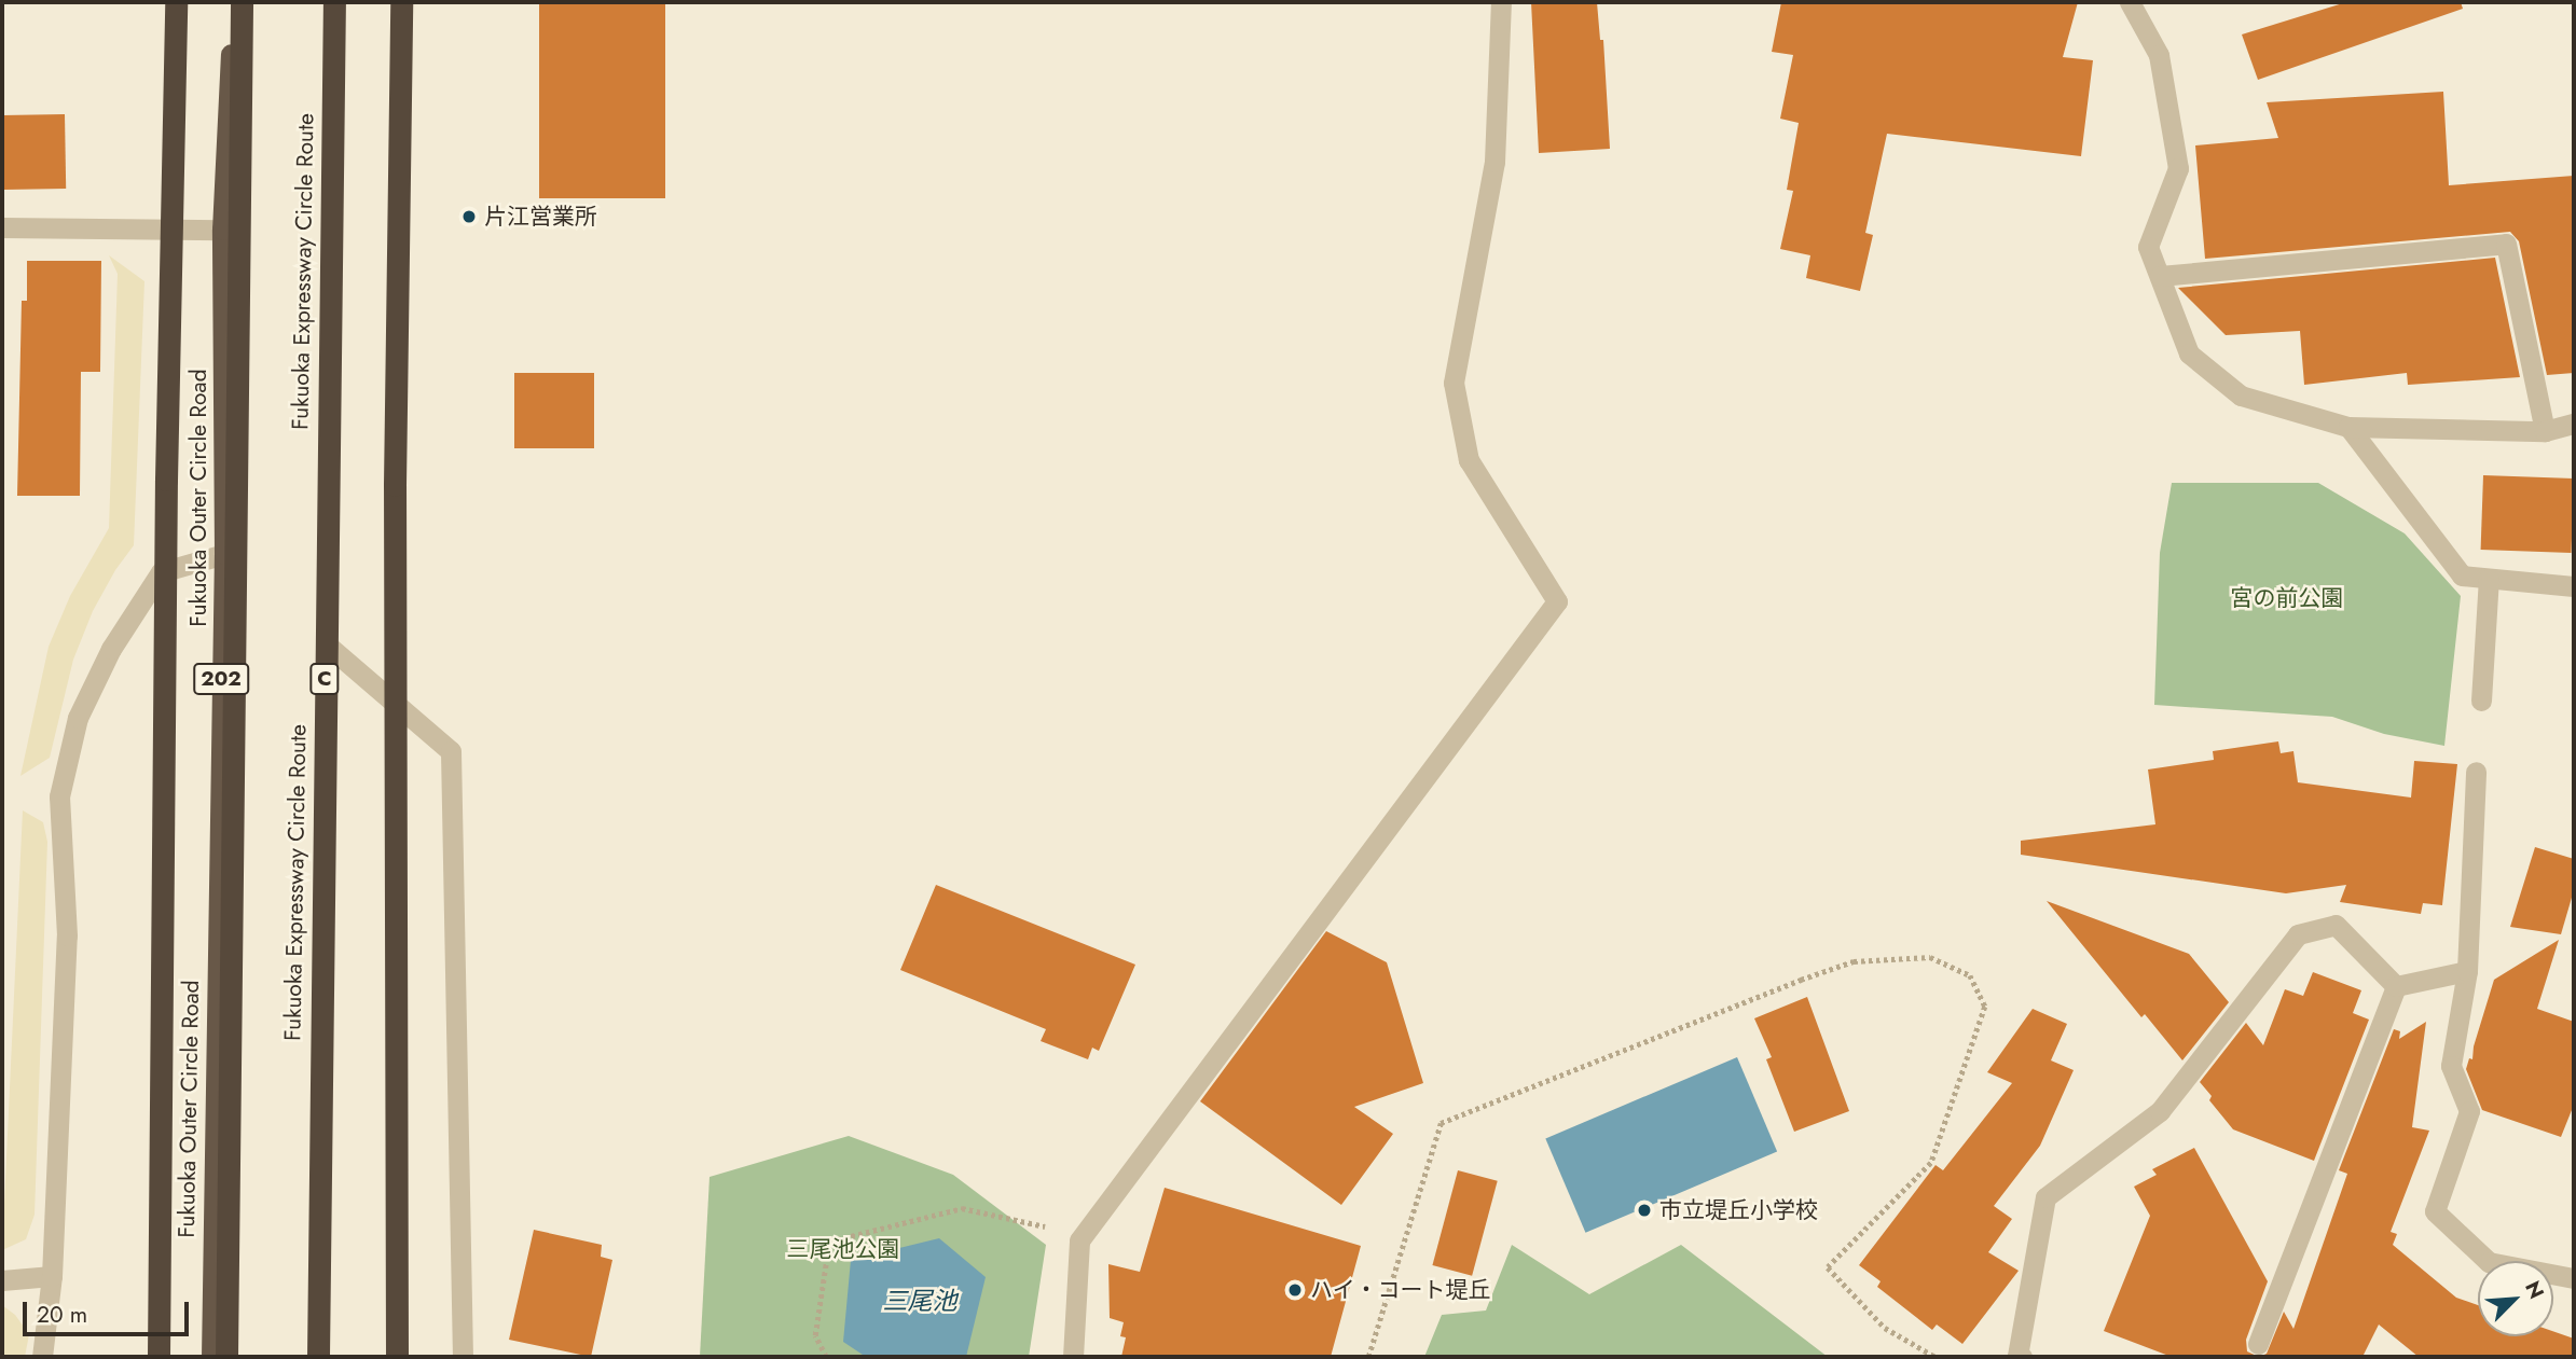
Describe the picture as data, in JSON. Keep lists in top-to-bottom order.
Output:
{
  "streets": {
    "highway": [
      "Fukuoka Expressway Circle Route",
      "Fukuoka Outer Circle Road",
      "202",
      "C"
    ]
  },
  "water": ["三尾池"],
  "parks": ["宮の前公園", "三尾池公園"],
  "places": ["片江営業所", "市立堤丘小学校", "ハイ・コート堤丘"],
  "scale_bar": "20 m",
  "north": "top right"
}
